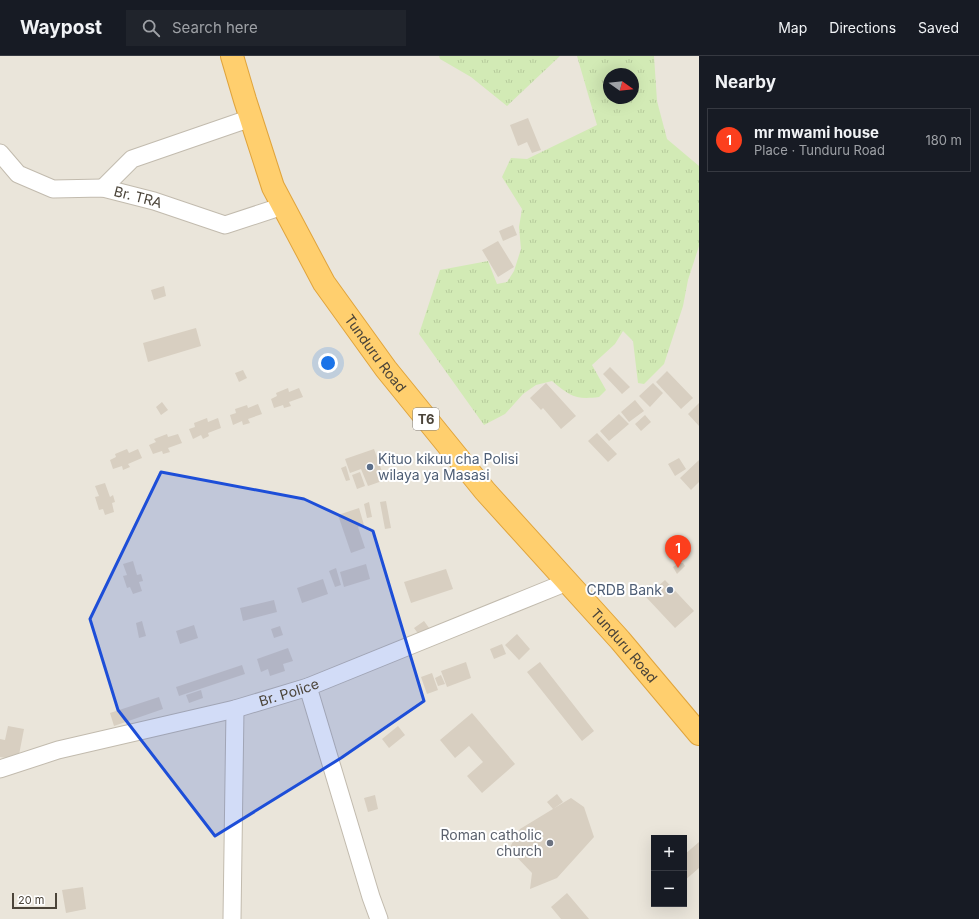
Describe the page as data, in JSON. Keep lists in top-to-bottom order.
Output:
{
  "streets": {
    "highway": ["Tunduru Road", "T6"],
    "street": ["Br. TRA", "Br. Police"]
  },
  "crossings": [
    ["Br. TRA", "Tunduru Road"],
    ["Tunduru Road", "Br. Police"]
  ],
  "places": ["Kituo kikuu cha Polisi wilaya ya Masasi", "CRDB Bank", "Roman catholic church"],
  "scale_bar": "20 m",
  "north": "right",
  "page": {
    "header": "Waypost",
    "search": "Search here",
    "nav": ["Map", "Directions", "Saved"],
    "heading": "Nearby",
    "list": [
      {
        "mark": "1",
        "name": "mr mwami house",
        "note": "Place · Tunduru Road",
        "value": "180 m"
      }
    ],
    "pins": "1",
    "map_buttons": ["+", "−"],
    "scale": "20 m"
  }
}
